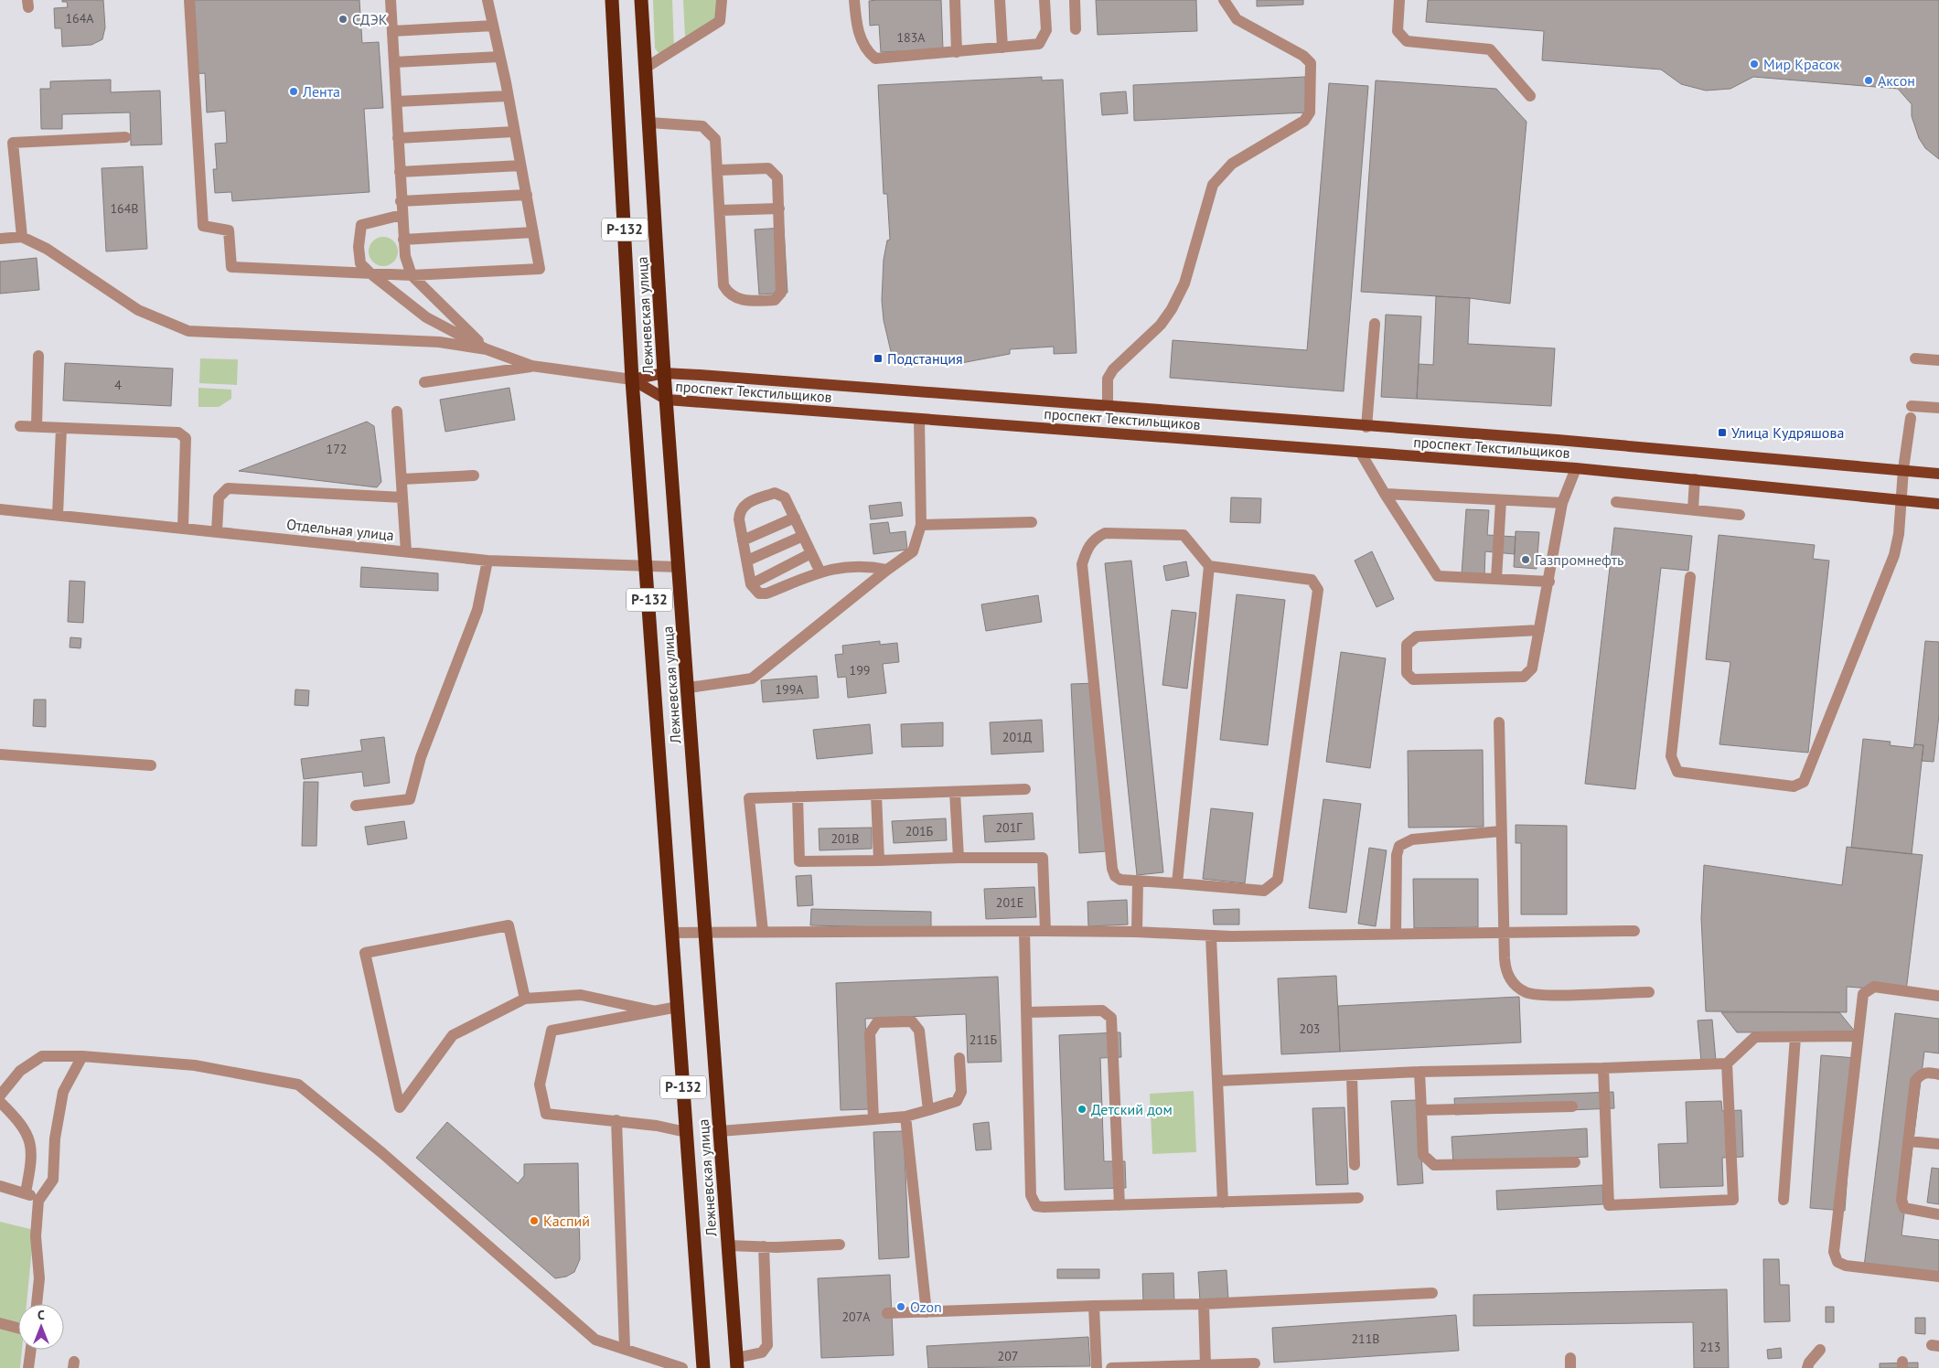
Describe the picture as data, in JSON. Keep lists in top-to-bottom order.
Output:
{
  "streets": {
    "highway": ["Р-132", "Лежневская улица"],
    "main road": ["проспект Текстильщиков"],
    "street": ["Отдельная улица"]
  },
  "crossings": [
    ["Лежневская улица", "проспект Текстильщиков"],
    ["Лежневская улица", "Отдельная улица"]
  ],
  "places": {
    "other": [
      "СДЭК",
      "Мир Красок",
      "Аксон",
      "Лента",
      "Газпромнефть",
      "Детский дом",
      "Каспий",
      "Ozon"
    ],
    "transit": ["Подстанция", "Улица Кудряшова"]
  },
  "house_numbers": [
    "164А",
    "183А",
    "164В",
    "4",
    "172",
    "199",
    "199А",
    "201Д",
    "201Г",
    "201Б",
    "201В",
    "201Е",
    "203",
    "211Б",
    "207А",
    "211В",
    "213",
    "207"
  ],
  "north": "top"
}
